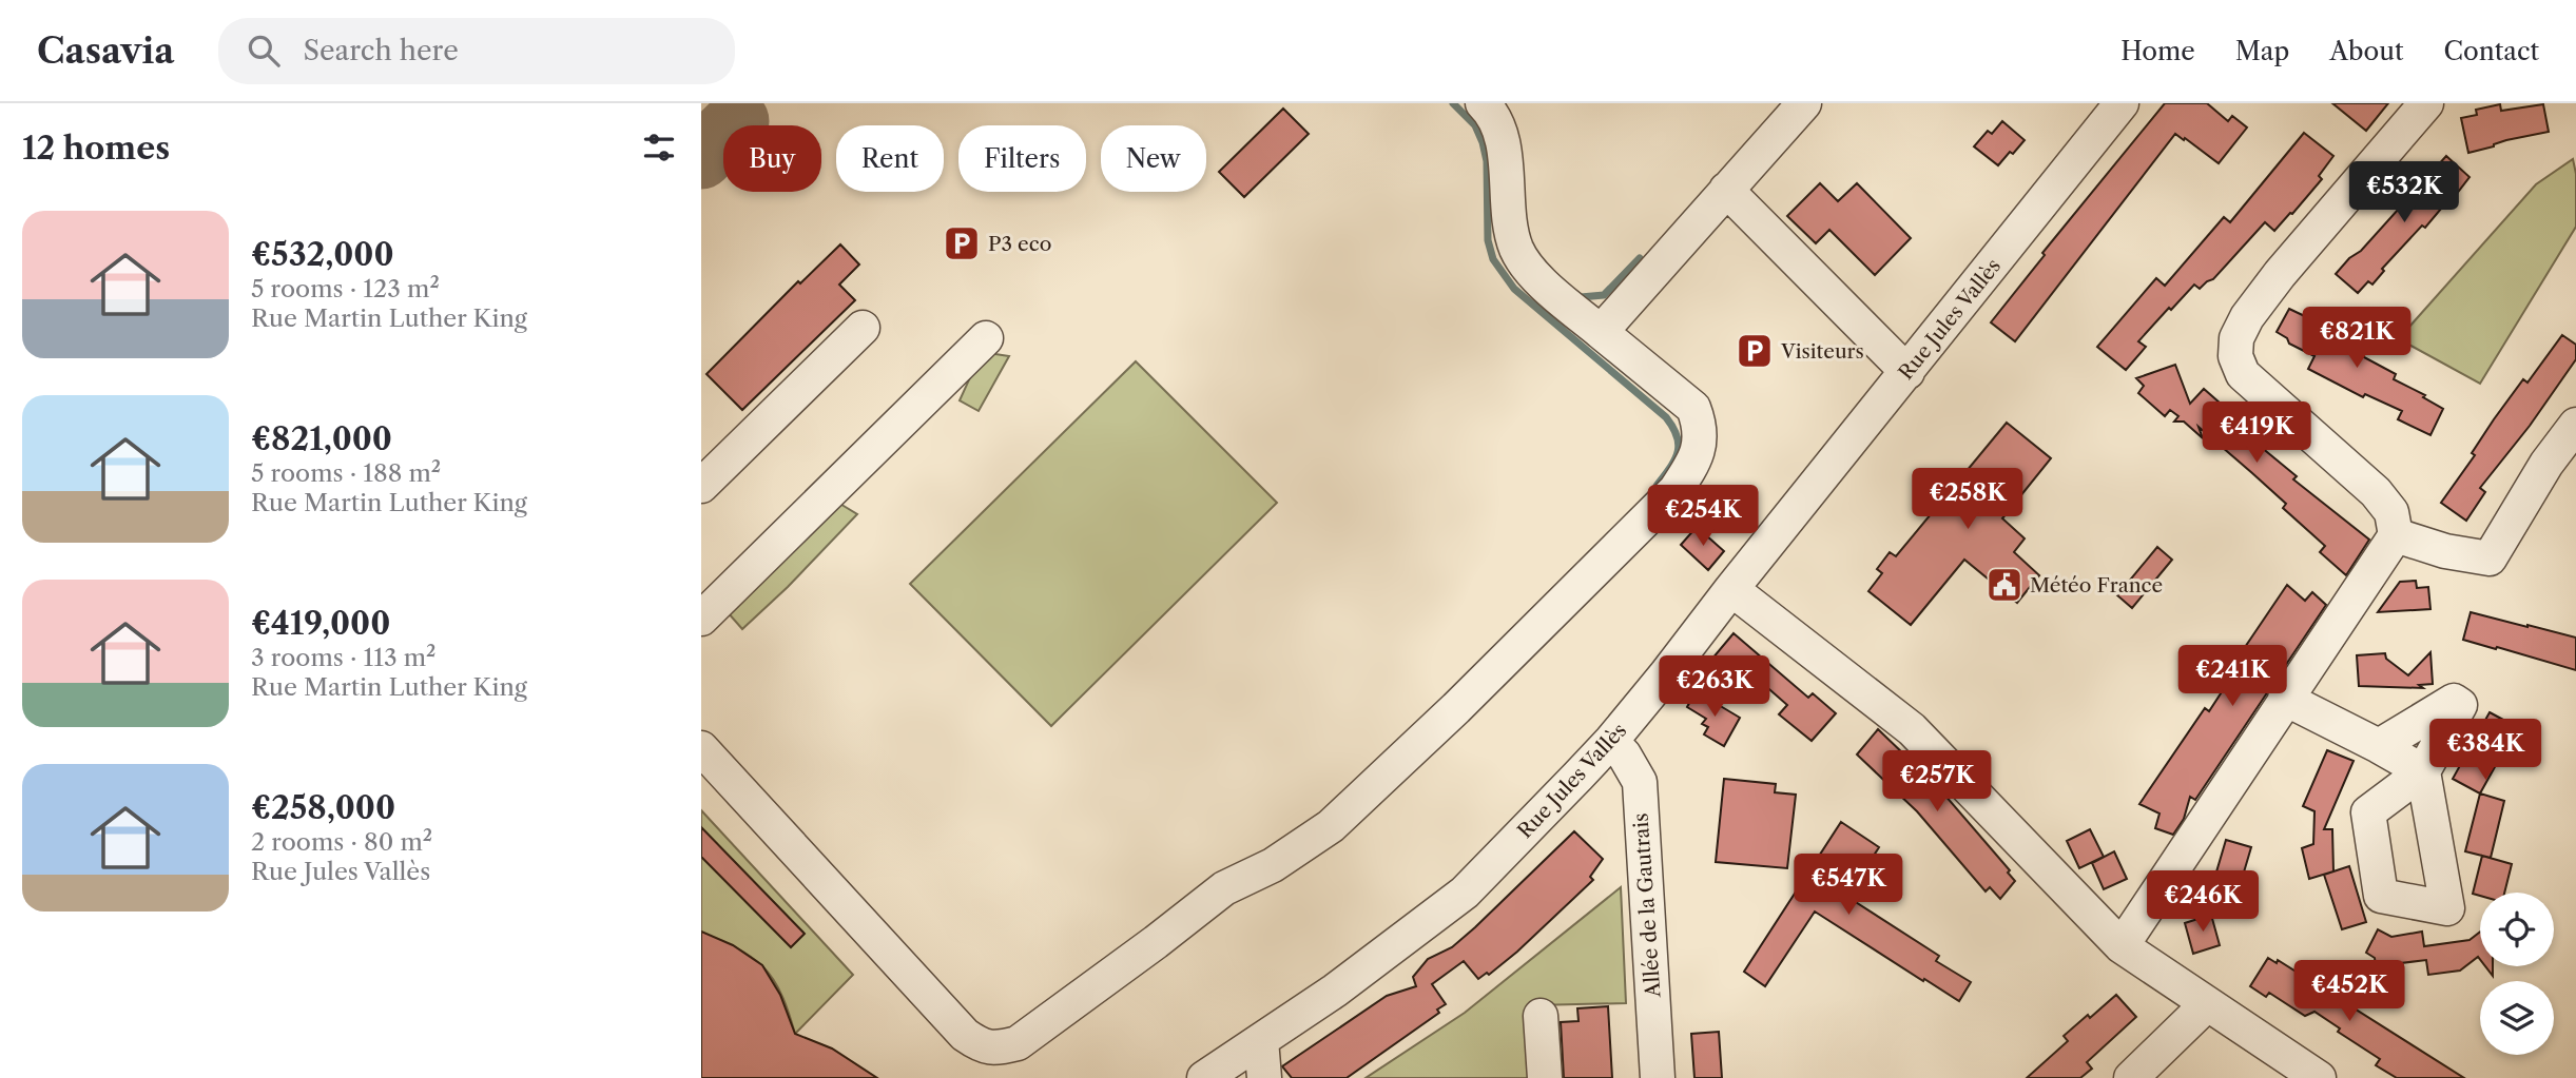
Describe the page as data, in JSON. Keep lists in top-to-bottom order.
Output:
{
  "streets": {
    "street": ["Rue Jules Vallès", "Allée de la Gautrais"]
  },
  "crossings": [
    ["Rue Jules Vallès", "Allée de la Gautrais"]
  ],
  "places": {
    "parking": ["P3 eco", "Visiteurs"],
    "public building": ["Météo France"]
  },
  "page": {
    "header": "Casavia",
    "search": "Search here",
    "nav": [
      "Home",
      "Map",
      "About",
      "Contact"
    ],
    "heading": "12 homes",
    "chip": [
      "Buy",
      "Rent",
      "Filters",
      "New"
    ],
    "price": [
      "€532K",
      "€821K",
      "€419K",
      "€258K",
      "€254K",
      "€241K",
      "€263K",
      "€384K",
      "€257K",
      "€547K",
      "€246K",
      "€452K"
    ],
    "list": [
      {
        "name": "€532,000",
        "note": "5 rooms · 123 m² · Rue Martin Luther King"
      },
      {
        "name": "€821,000",
        "note": "5 rooms · 188 m² · Rue Martin Luther King"
      },
      {
        "name": "€419,000",
        "note": "3 rooms · 113 m² · Rue Martin Luther King"
      },
      {
        "name": "€258,000",
        "note": "2 rooms · 80 m² · Rue Jules Vallès"
      }
    ]
  }
}
